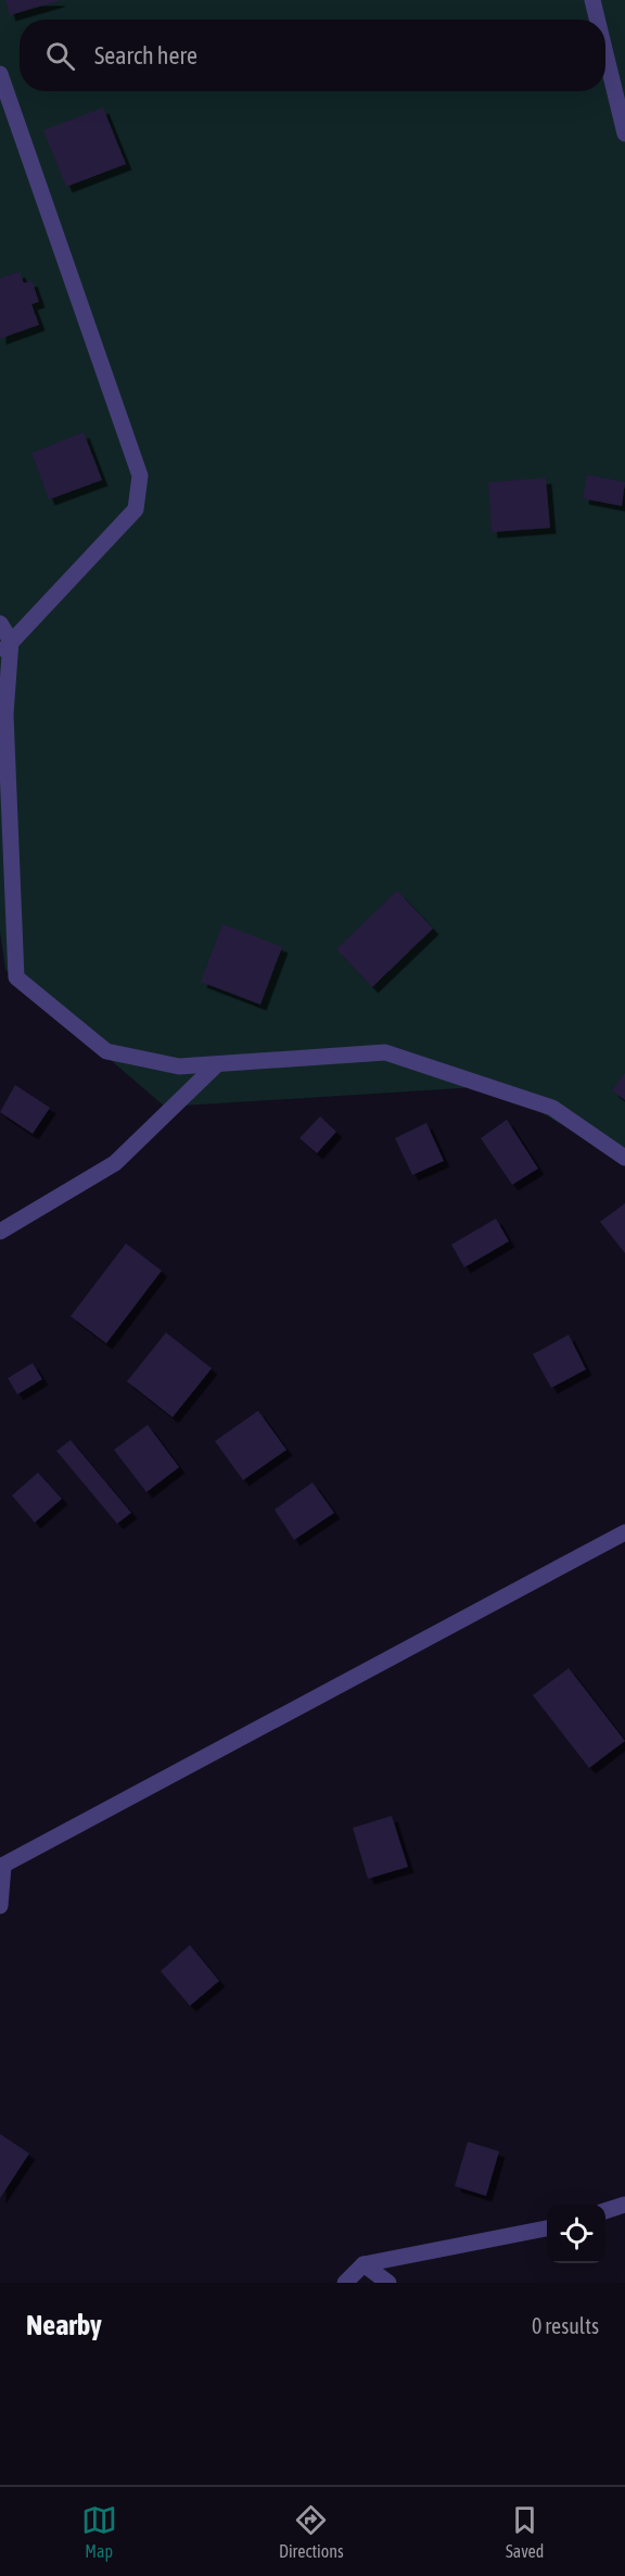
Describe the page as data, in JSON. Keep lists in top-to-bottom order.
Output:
{
  "page": {
    "search": "Search here",
    "heading": ["Nearby", "0 results"],
    "nav": ["Map", "Directions", "Saved"]
  }
}
